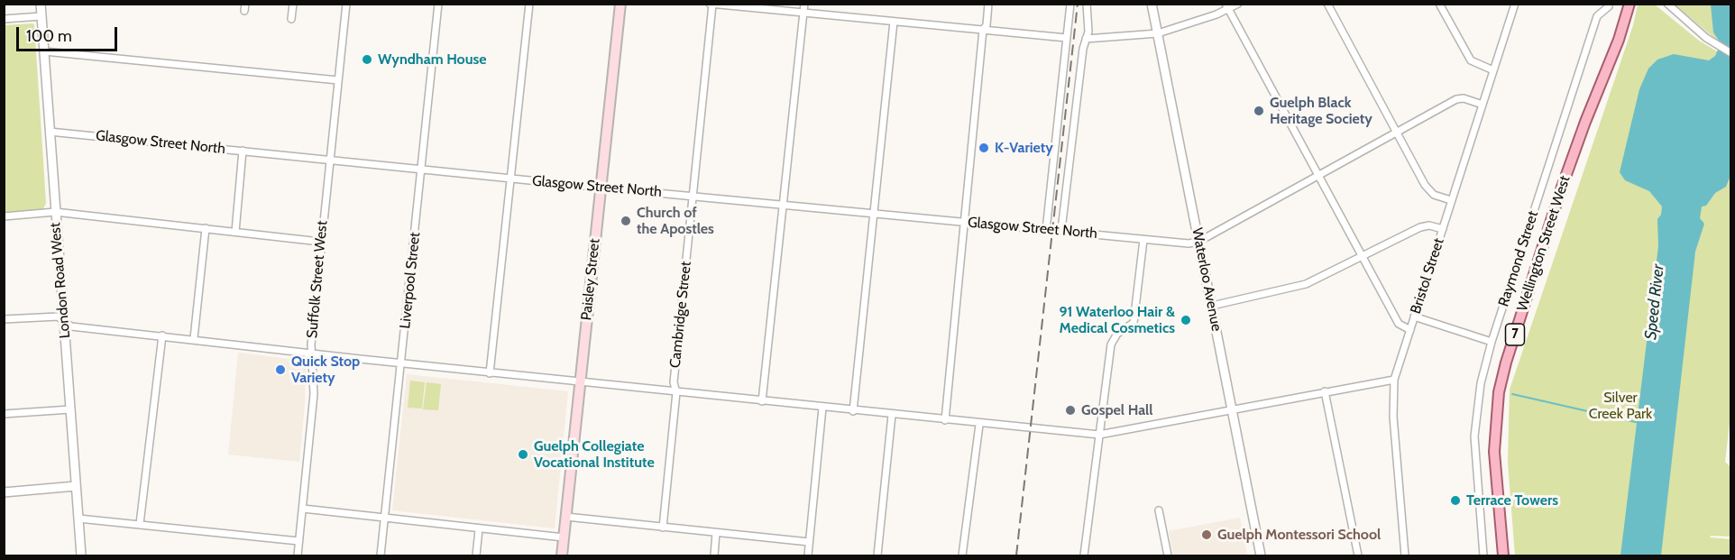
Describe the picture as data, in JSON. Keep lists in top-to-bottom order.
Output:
{
  "streets": {
    "main road": ["Wellington Street West", "Paisley Street", "7"],
    "street": [
      "Glasgow Street North",
      "Raymond Street",
      "Bristol Street",
      "Suffolk Street West",
      "Waterloo Avenue",
      "London Road West",
      "Liverpool Street",
      "Cambridge Street"
    ]
  },
  "crossings": [
    ["Glasgow Street North", "Suffolk Street West"],
    ["Glasgow Street North", "Paisley Street"],
    ["Glasgow Street North", "Waterloo Avenue"],
    ["Glasgow Street North", "London Road West"],
    ["Glasgow Street North", "Liverpool Street"],
    ["Glasgow Street North", "Cambridge Street"]
  ],
  "water": ["Speed River"],
  "parks": ["Silver Creek Park"],
  "places": [
    "Wyndham House",
    "Guelph Black Heritage Society",
    "K-Variety",
    "Church of the Apostles",
    "91 Waterloo Hair & Medical Cosmetics",
    "Quick Stop Variety",
    "Gospel Hall",
    "Guelph Collegiate Vocational Institute",
    "Terrace Towers",
    "Guelph Montessori School"
  ],
  "scale_bar": "100 m"
}
